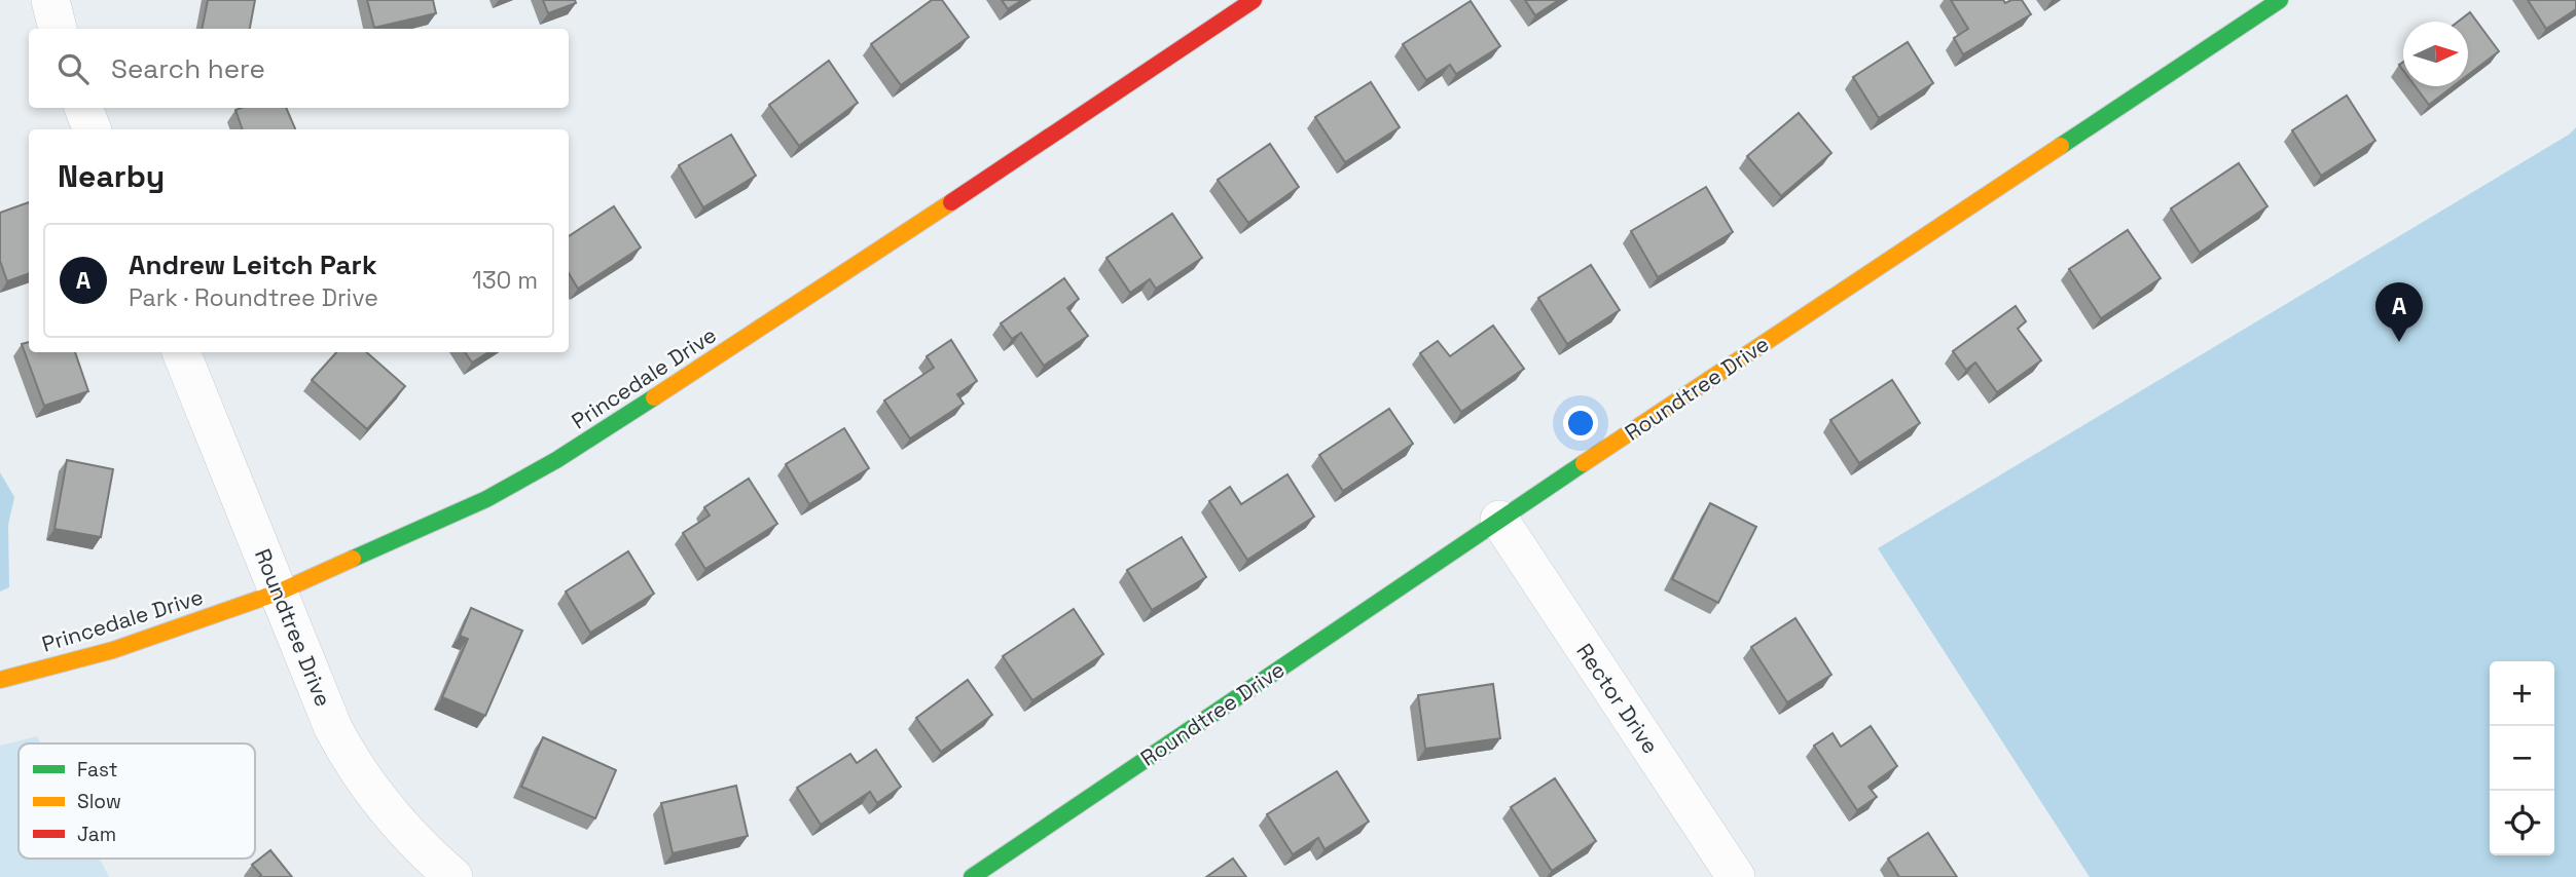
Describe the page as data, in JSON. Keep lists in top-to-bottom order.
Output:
{
  "streets": {
    "street": ["Princedale Drive", "Roundtree Drive", "Rector Drive"]
  },
  "crossings": [
    ["Princedale Drive", "Roundtree Drive"],
    ["Roundtree Drive", "Rector Drive"]
  ],
  "legend": ["Fast", "Slow", "Jam"],
  "north": "right",
  "page": {
    "search": "Search here",
    "heading": "Nearby",
    "list": [
      {
        "mark": "A",
        "name": "Andrew Leitch Park",
        "note": "Park · Roundtree Drive",
        "value": "130 m"
      }
    ],
    "pins": "A",
    "map_buttons": ["+", "−"]
  }
}
